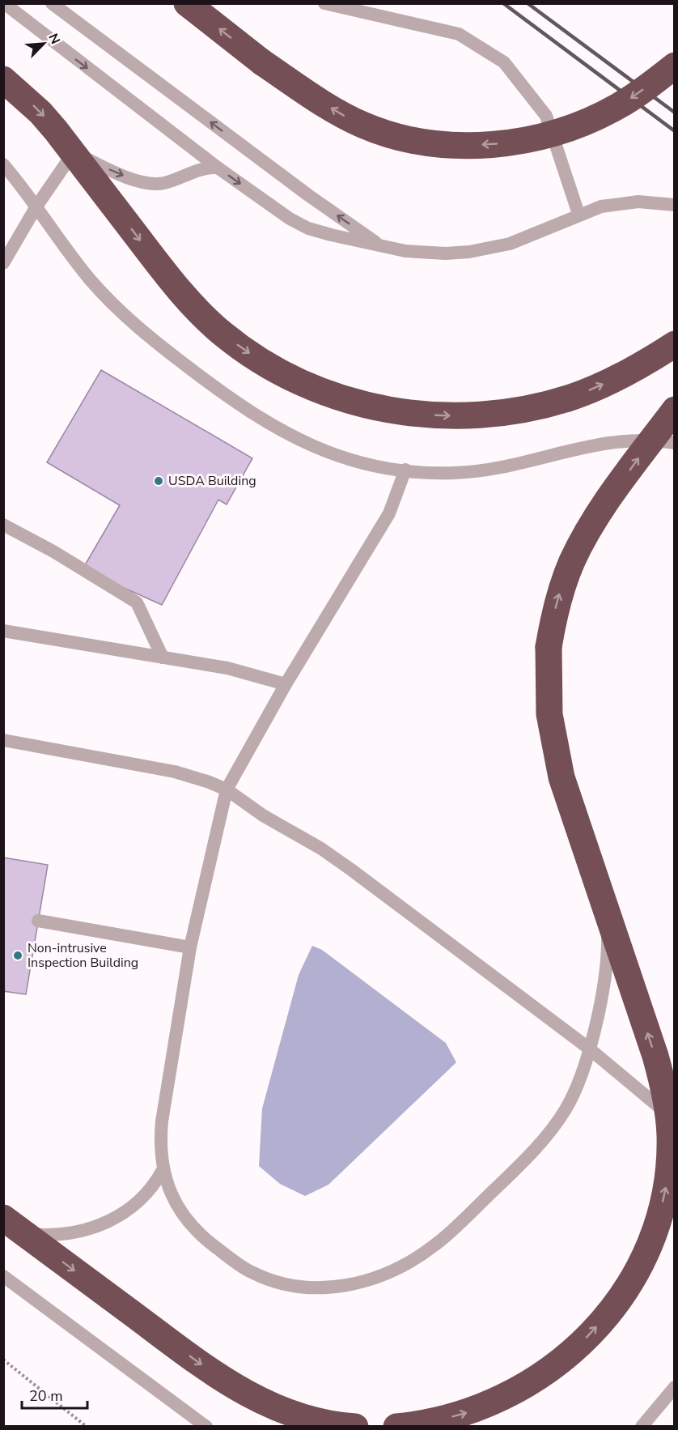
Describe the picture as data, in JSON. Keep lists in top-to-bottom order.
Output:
{
  "places": ["USDA Building", "Non-intrusive Inspection Building"],
  "scale_bar": "20 m",
  "north": "top right"
}
